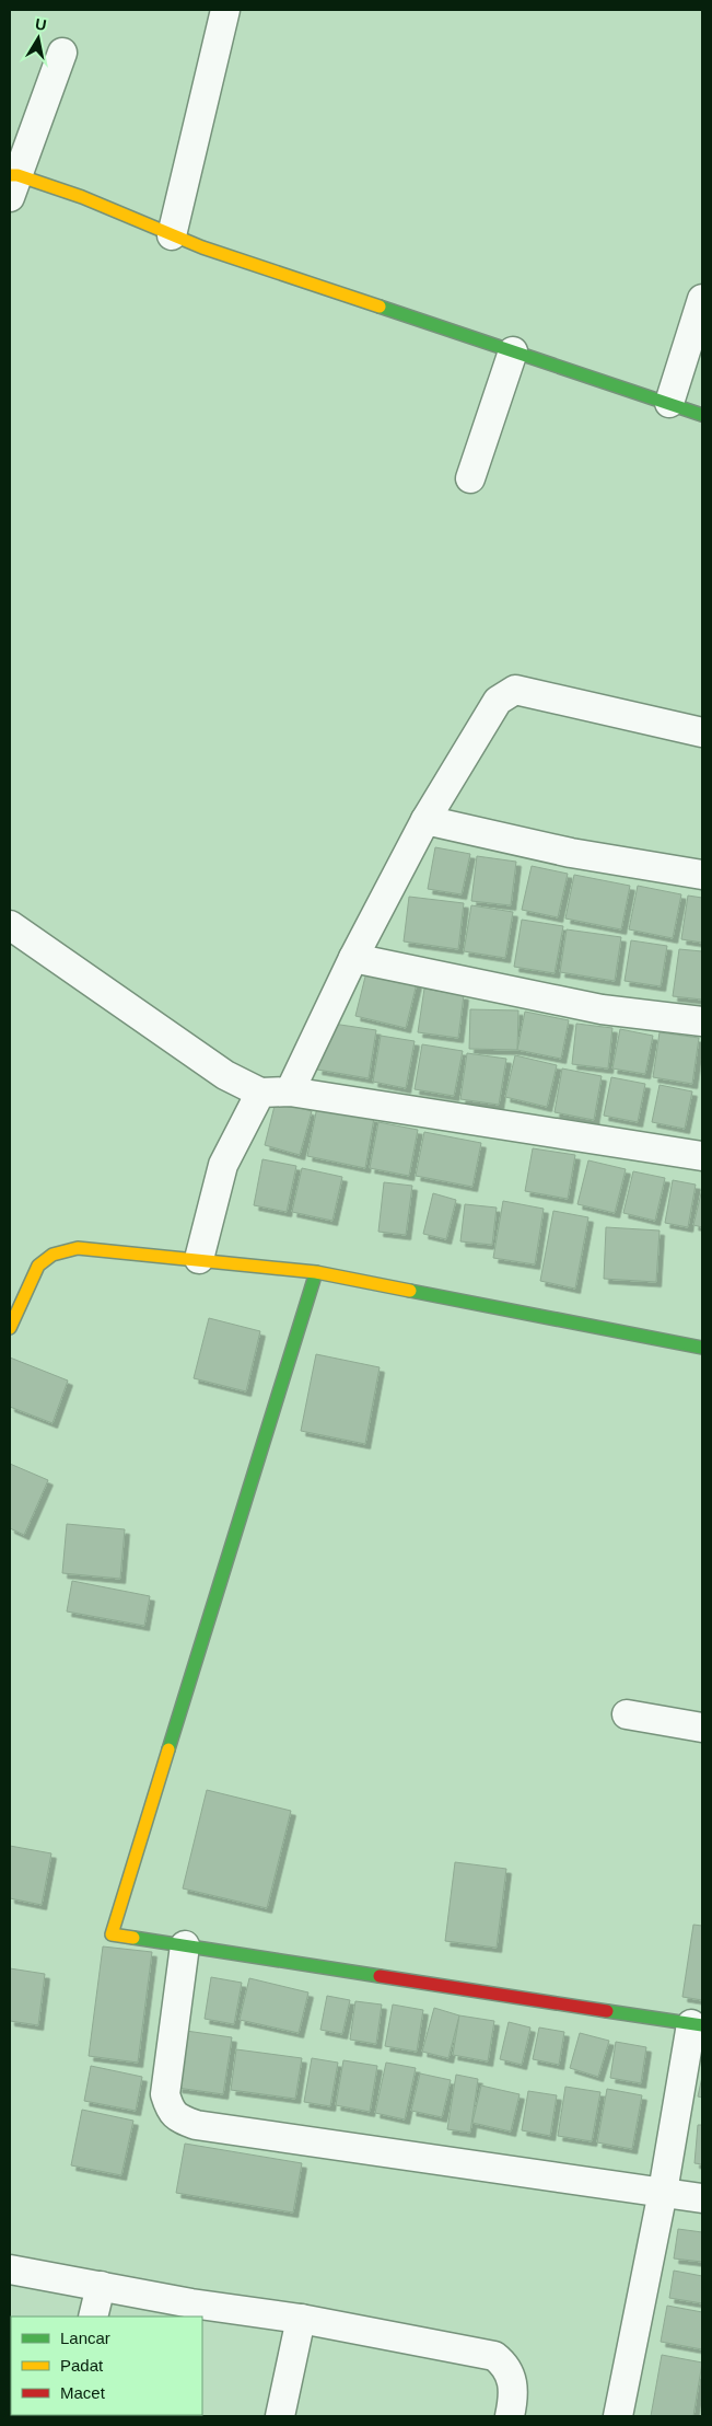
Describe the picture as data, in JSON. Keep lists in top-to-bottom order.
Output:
{
  "legend": ["Lancar", "Padat", "Macet"],
  "north": "top"
}
